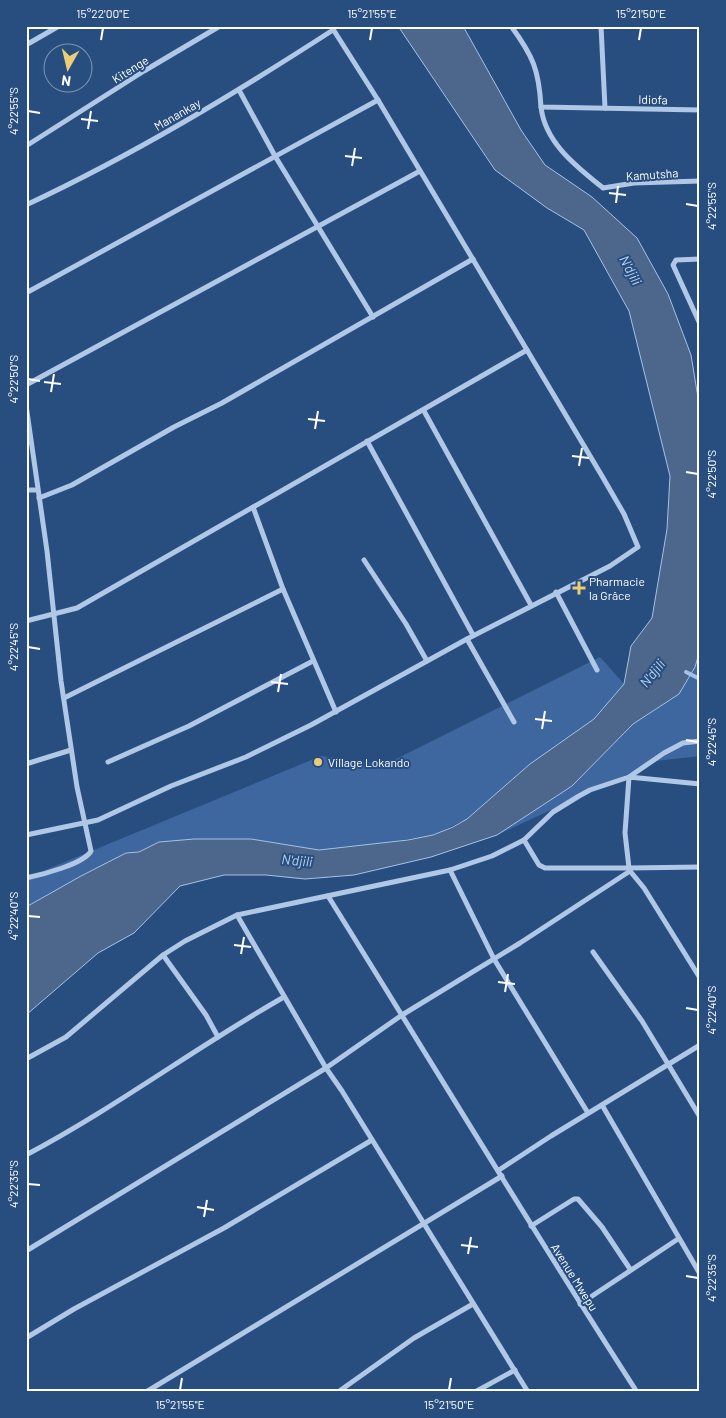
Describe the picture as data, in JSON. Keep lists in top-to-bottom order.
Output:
{
  "streets": {
    "street": [
      "Kitenge",
      "Idiofa",
      "Manankay",
      "Kamutsha",
      "Avenue Mwepu"
    ]
  },
  "crossings": [
    ["Idiofa", "Kamutsha"]
  ],
  "water": ["N'djili"],
  "places": {
    "health": ["Pharmacie la Grâce"],
    "other": ["Village Lokando"]
  },
  "north": "bottom",
  "coordinates": [
    "15°22'00\"E",
    "15°21'55\"E",
    "15°21'50\"E",
    "4°22'55\"S",
    "4°22'50\"S",
    "4°22'45\"S",
    "4°22'40\"S",
    "4°22'35\"S"
  ]
}
